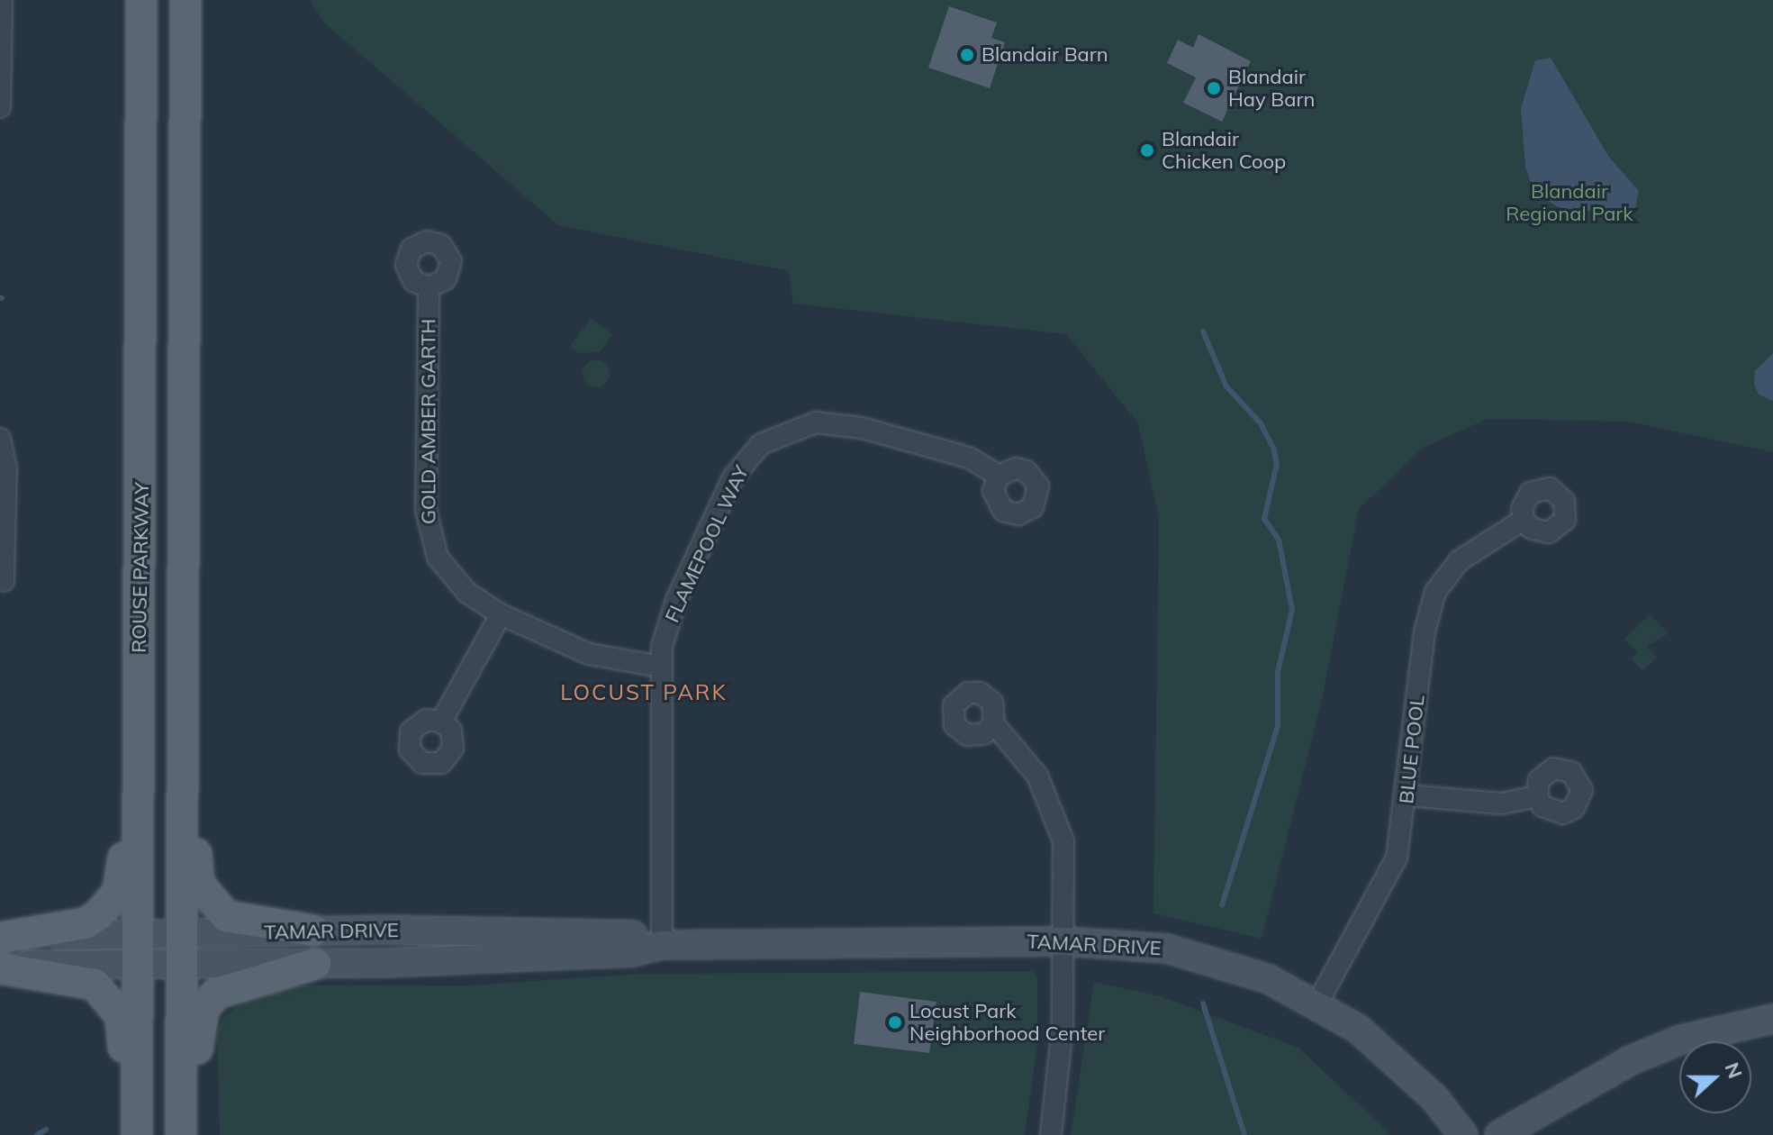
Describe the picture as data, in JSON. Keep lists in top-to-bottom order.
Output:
{
  "streets": {
    "main road": ["ROUSE PARKWAY"],
    "street": [
      "GOLD AMBER GARTH",
      "FLAMEPOOL WAY",
      "BLUE POOL",
      "TAMAR DRIVE"
    ]
  },
  "crossings": [
    ["GOLD AMBER GARTH", "FLAMEPOOL WAY"],
    ["FLAMEPOOL WAY", "TAMAR DRIVE"],
    ["ROUSE PARKWAY", "TAMAR DRIVE"],
    ["BLUE POOL", "TAMAR DRIVE"]
  ],
  "districts": ["LOCUST PARK"],
  "parks": ["Blandair Regional Park"],
  "places": [
    "Blandair Barn",
    "Blandair Hay Barn",
    "Blandair Chicken Coop",
    "Locust Park Neighborhood Center"
  ],
  "north": "right"
}
